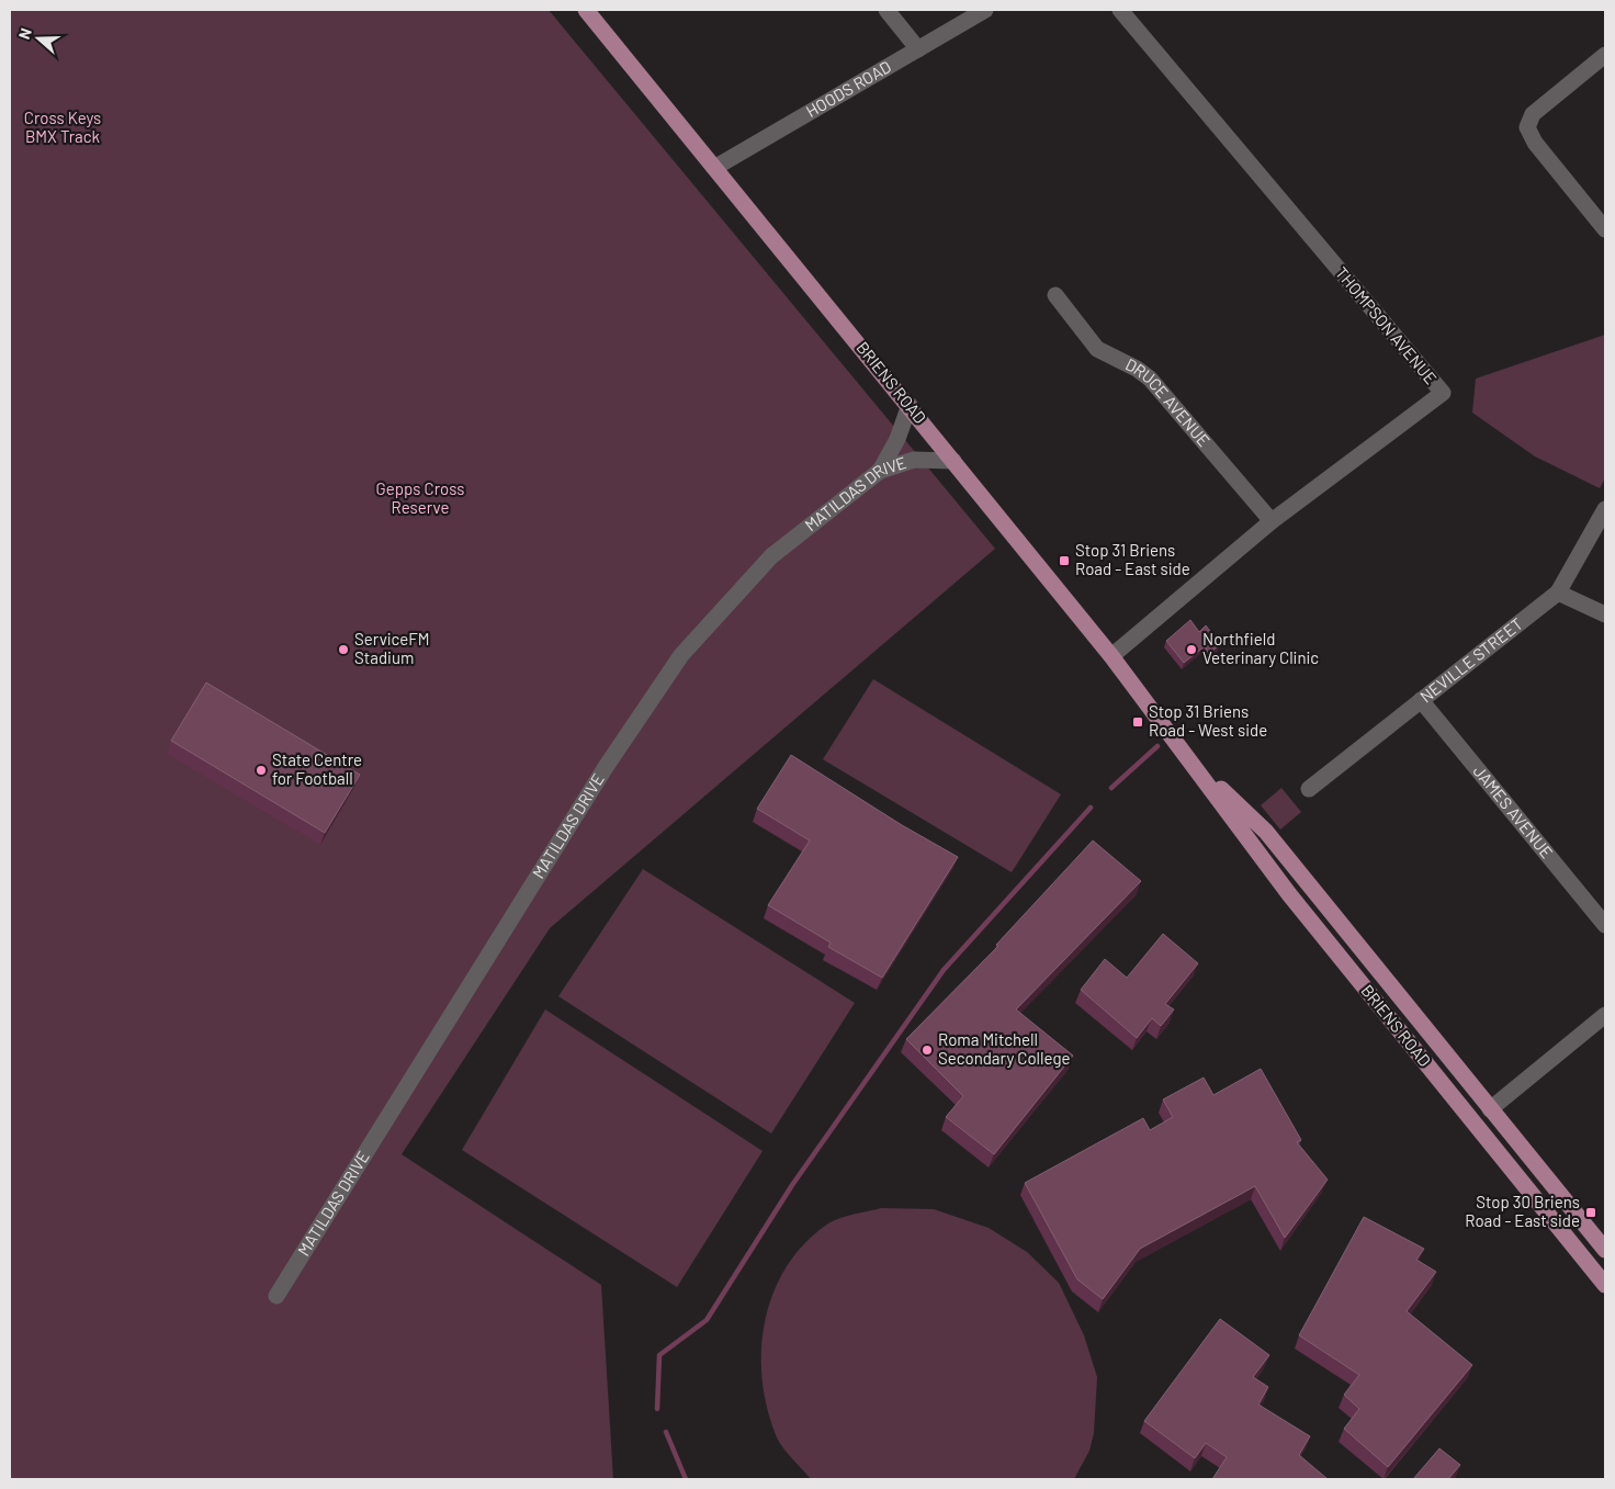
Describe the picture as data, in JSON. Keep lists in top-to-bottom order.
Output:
{
  "streets": {
    "main road": ["BRIENS ROAD"],
    "street": [
      "HOODS ROAD",
      "THOMPSON AVENUE",
      "DRUCE AVENUE",
      "MATILDAS DRIVE",
      "NEVILLE STREET",
      "JAMES AVENUE"
    ]
  },
  "crossings": [
    ["HOODS ROAD", "BRIENS ROAD"],
    ["THOMPSON AVENUE", "BRIENS ROAD"],
    ["THOMPSON AVENUE", "DRUCE AVENUE"],
    ["BRIENS ROAD", "MATILDAS DRIVE"],
    ["NEVILLE STREET", "JAMES AVENUE"]
  ],
  "parks": ["Cross Keys BMX Track", "Gepps Cross Reserve"],
  "places": {
    "transit": ["Stop 31 Briens Road - East side", "Stop 31 Briens Road - West side", "Stop 30 Briens Road - East side"],
    "other": [
      "ServiceFM Stadium",
      "Northfield Veterinary Clinic",
      "State Centre for Football",
      "Roma Mitchell Secondary College"
    ]
  },
  "north": "left"
}
